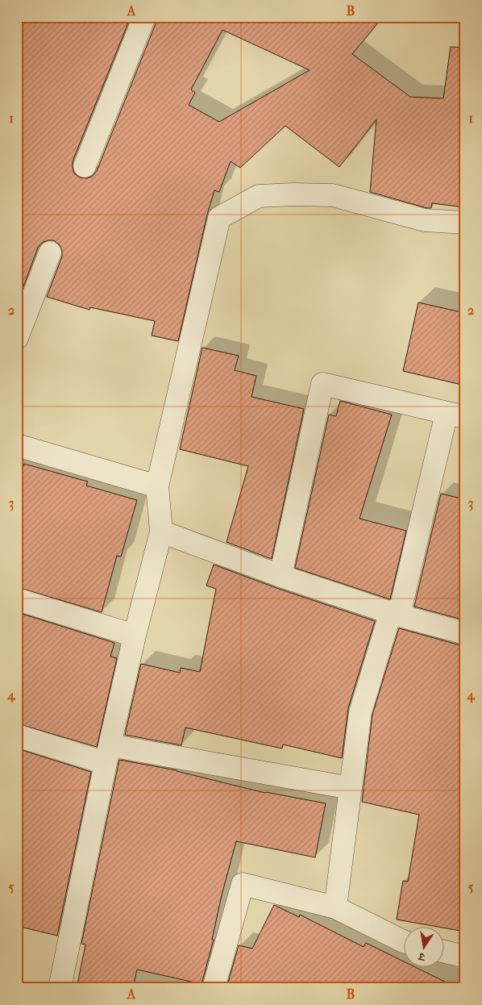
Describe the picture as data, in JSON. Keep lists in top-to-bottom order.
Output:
{
  "north": "bottom",
  "grid": {
    "columns": ["A", "B"],
    "rows": [
      "1",
      "2",
      "3",
      "4",
      "5"
    ]
  }
}
